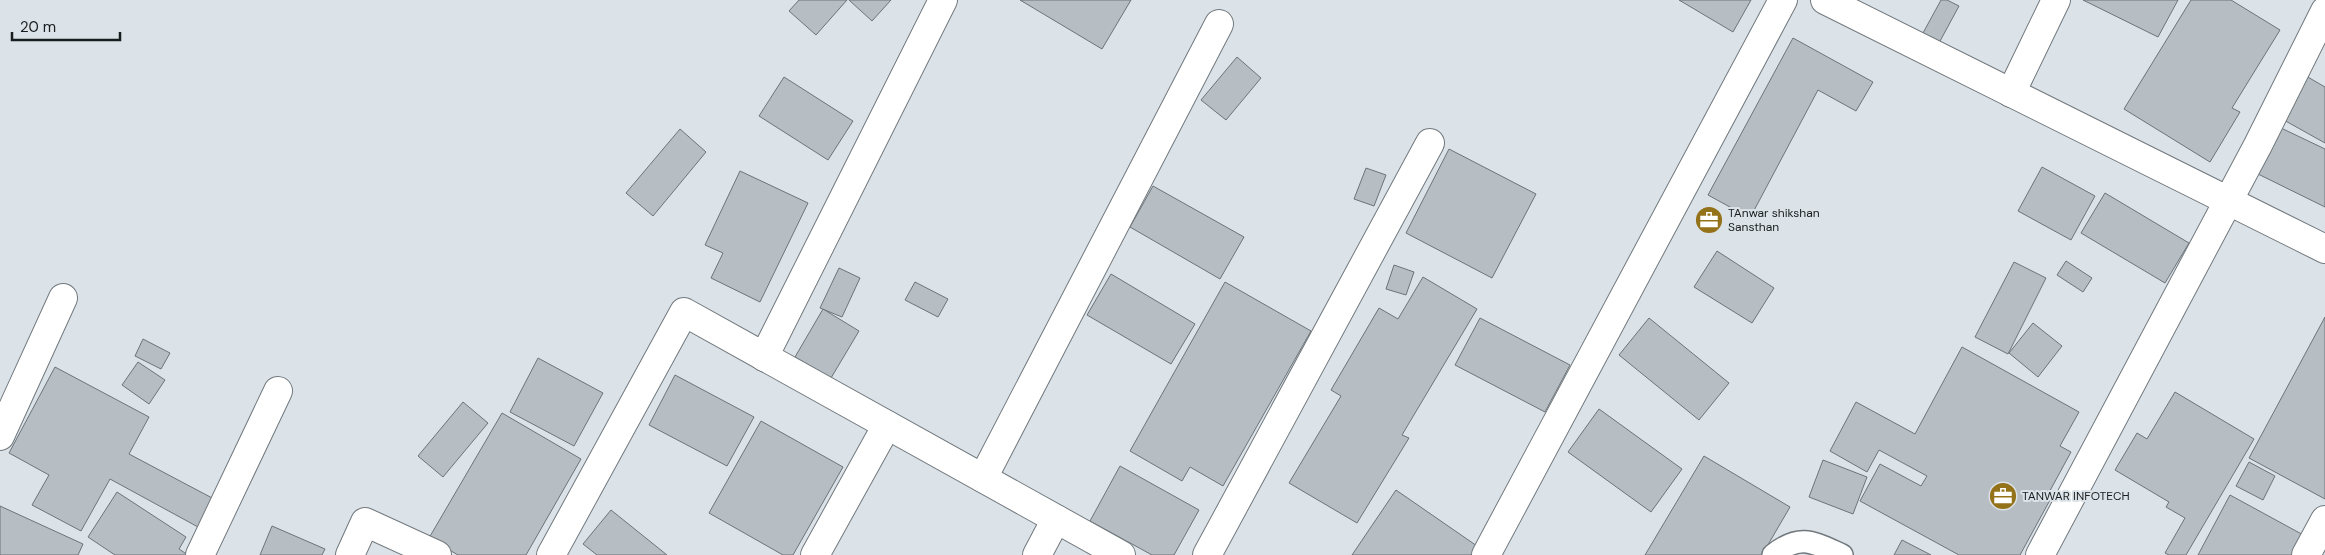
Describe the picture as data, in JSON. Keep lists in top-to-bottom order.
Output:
{
  "places": {
    "office": ["TAnwar shikshan Sansthan", "TANWAR INFOTECH"]
  },
  "scale_bar": "20 m"
}
